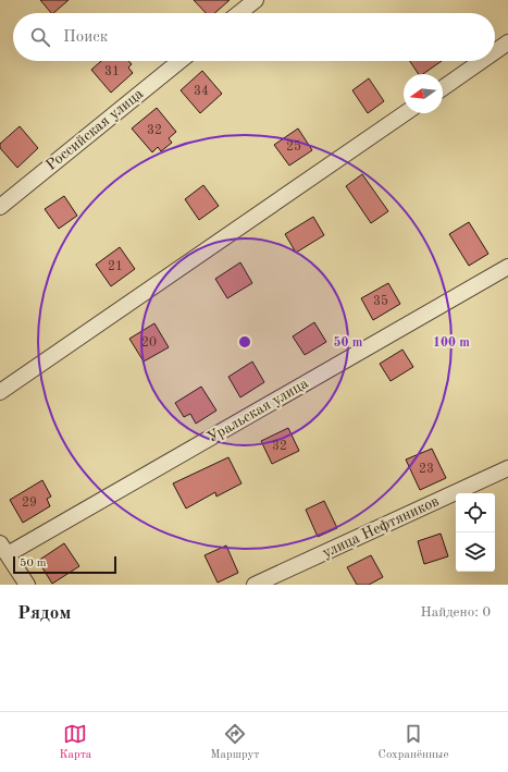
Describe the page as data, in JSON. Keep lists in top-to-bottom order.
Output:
{
  "streets": {
    "street": ["Российская улица", "Уральская улица", "улица Нефтяников"]
  },
  "house_numbers": [
    "31",
    "34",
    "32",
    "25",
    "21",
    "35",
    "20",
    "32",
    "23",
    "29"
  ],
  "scale_bar": "50 m",
  "north": "left",
  "page": {
    "search": "Поиск",
    "scale": "50 m",
    "heading": ["Рядом", "Найдено: 0"],
    "nav": ["Карта", "Маршрут", "Сохранённые"]
  },
  "rings": ["50 m", "100 m"]
}
